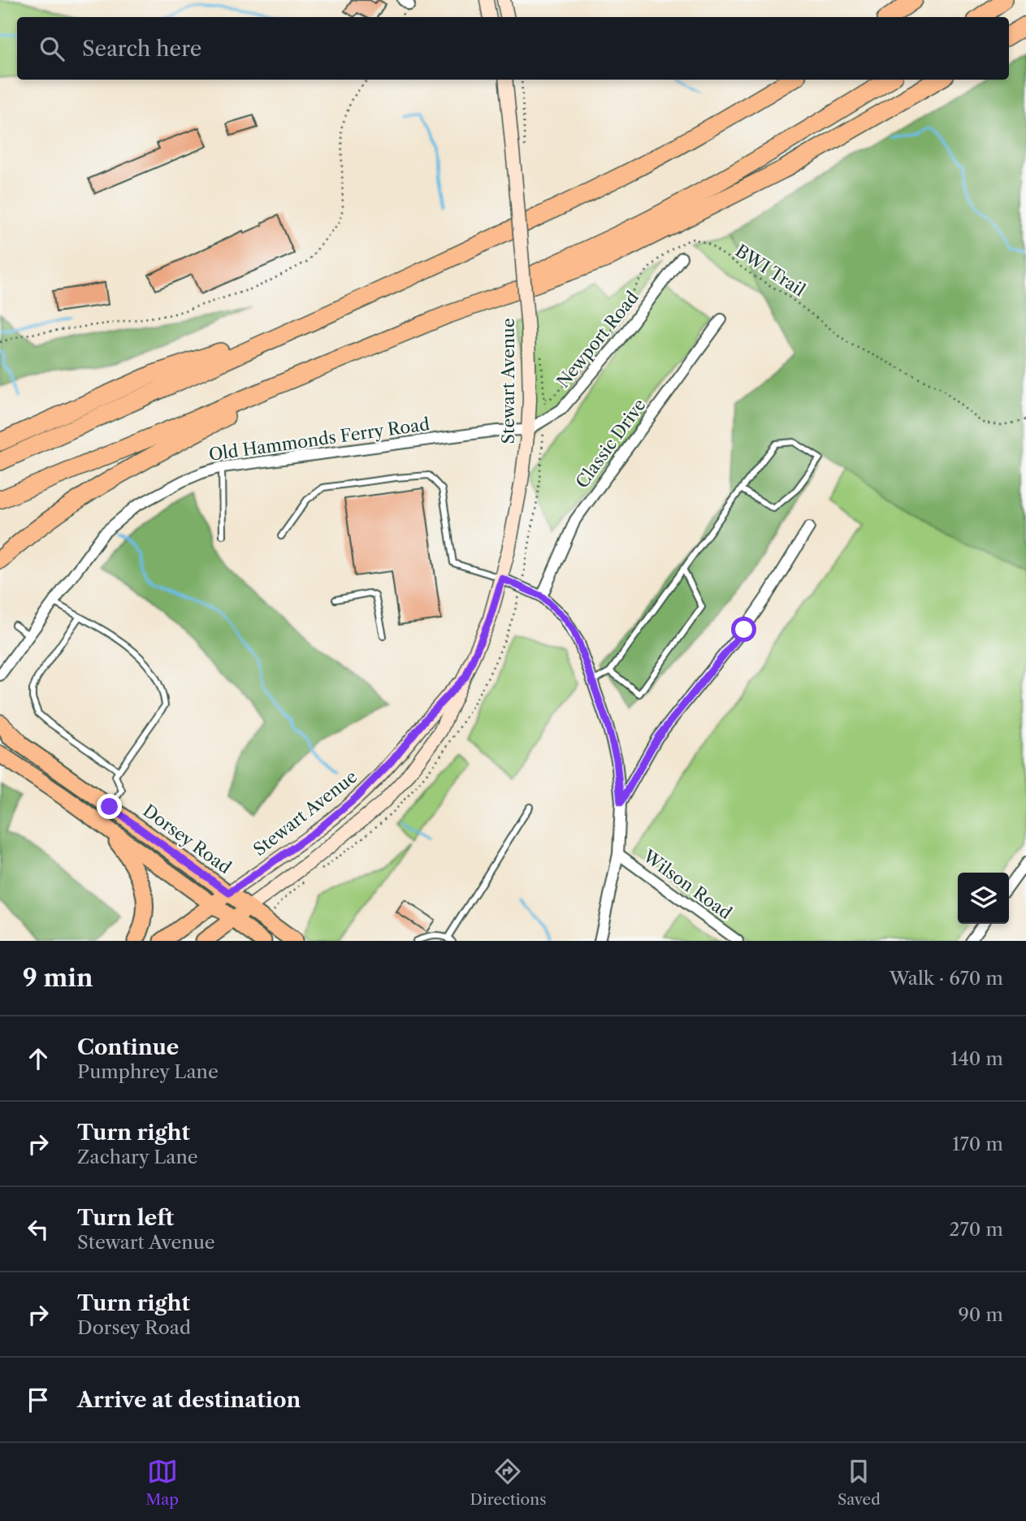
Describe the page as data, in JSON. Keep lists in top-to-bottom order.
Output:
{
  "streets": {
    "main road": ["Dorsey Road"],
    "street": [
      "Newport Road",
      "Stewart Avenue",
      "Old Hammonds Ferry Road",
      "Classic Drive",
      "Wilson Road"
    ],
    "path": ["BWI Trail"]
  },
  "crossings": [
    ["Newport Road", "Stewart Avenue"],
    ["Newport Road", "Old Hammonds Ferry Road"],
    ["Stewart Avenue", "Old Hammonds Ferry Road"],
    ["Stewart Avenue", "Dorsey Road"]
  ],
  "page": {
    "search": "Search here",
    "heading": ["9 min", "Walk · 670 m"],
    "list": [
      ["Continue", "Pumphrey Lane", "140 m"],
      ["Turn right", "Zachary Lane", "170 m"],
      ["Turn left", "Stewart Avenue", "270 m"],
      ["Turn right", "Dorsey Road", "90 m"],
      "Arrive at destination"
    ],
    "nav": ["Map", "Directions", "Saved"]
  }
}
